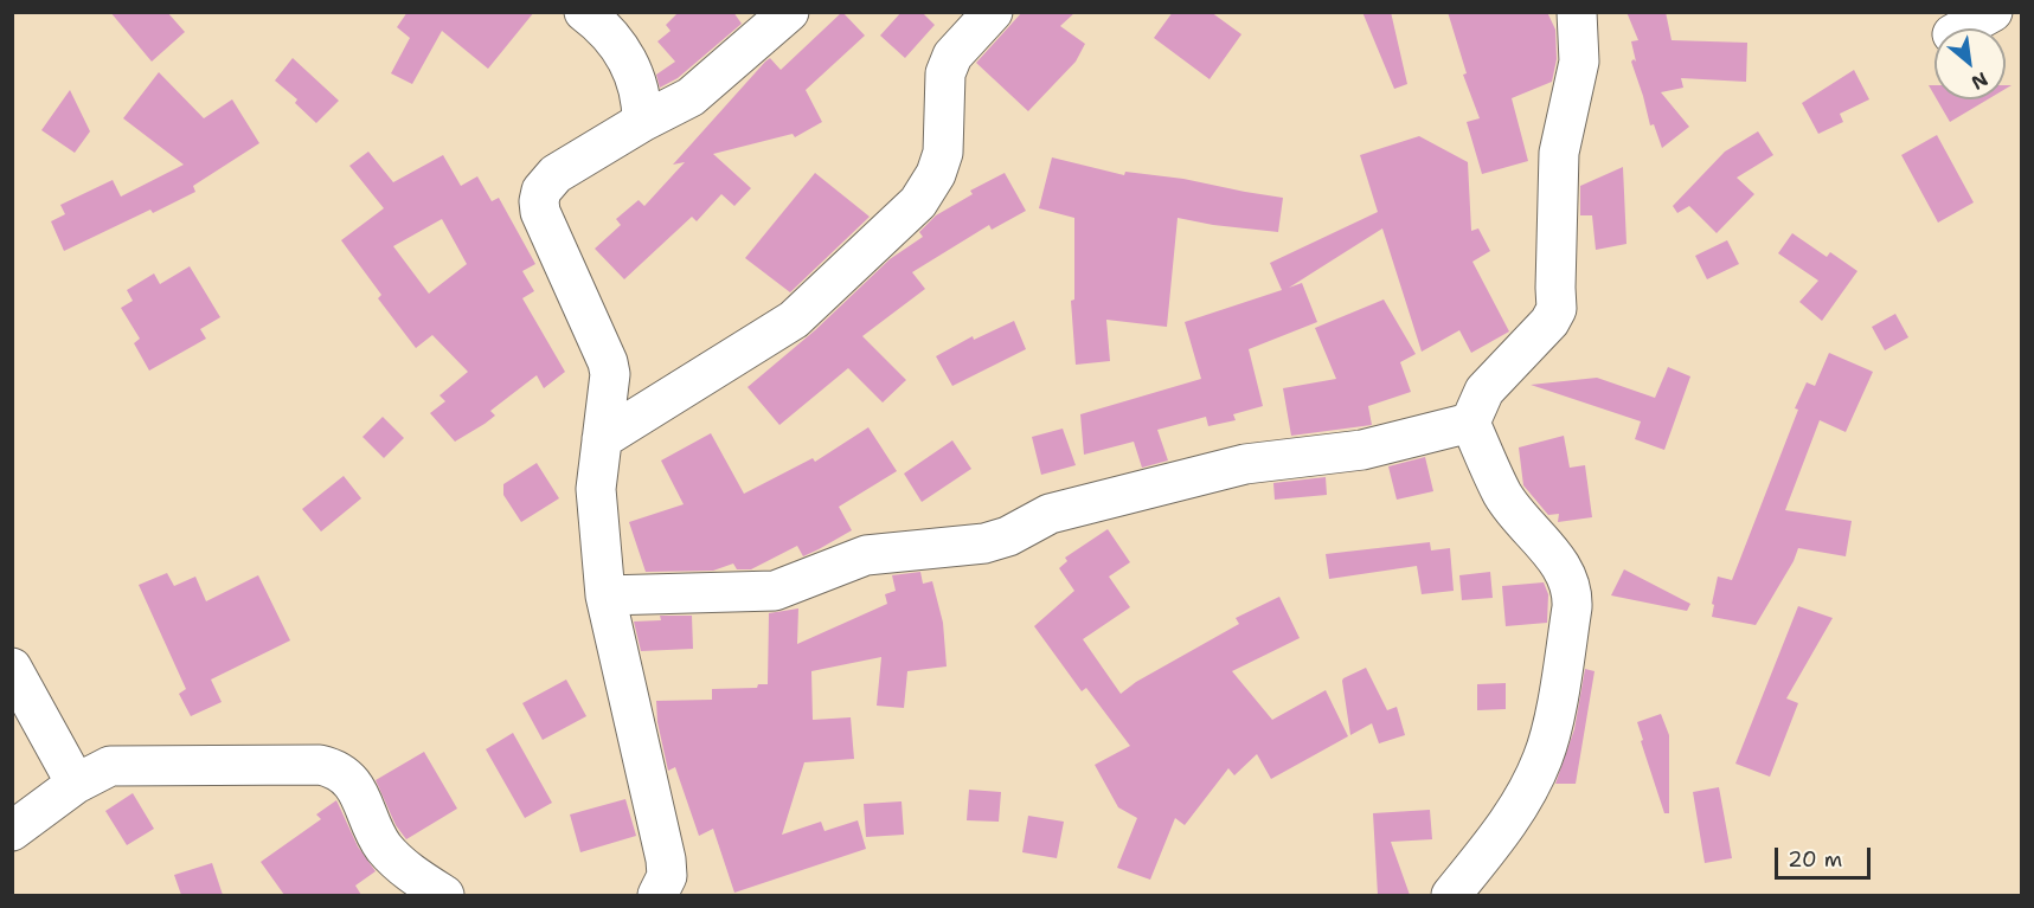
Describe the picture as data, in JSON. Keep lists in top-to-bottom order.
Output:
{
  "scale_bar": "20 m",
  "north": "bottom right"
}
